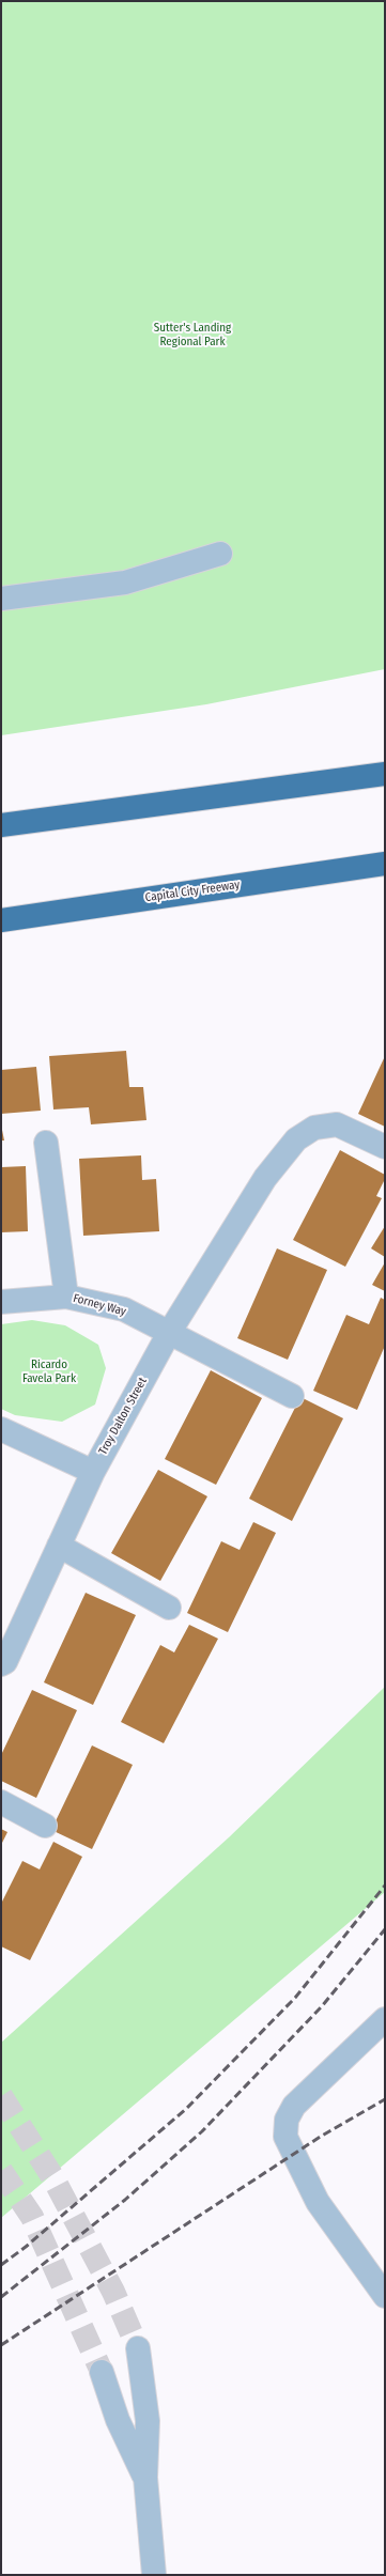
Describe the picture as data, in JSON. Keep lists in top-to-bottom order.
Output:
{
  "streets": {
    "highway": ["Capital City Freeway"],
    "street": ["Forney Way", "Troy Dalton Street"]
  },
  "crossings": [
    ["Forney Way", "Troy Dalton Street"]
  ],
  "parks": ["Sutter's Landing Regional Park", "Ricardo Favela Park"]
}
